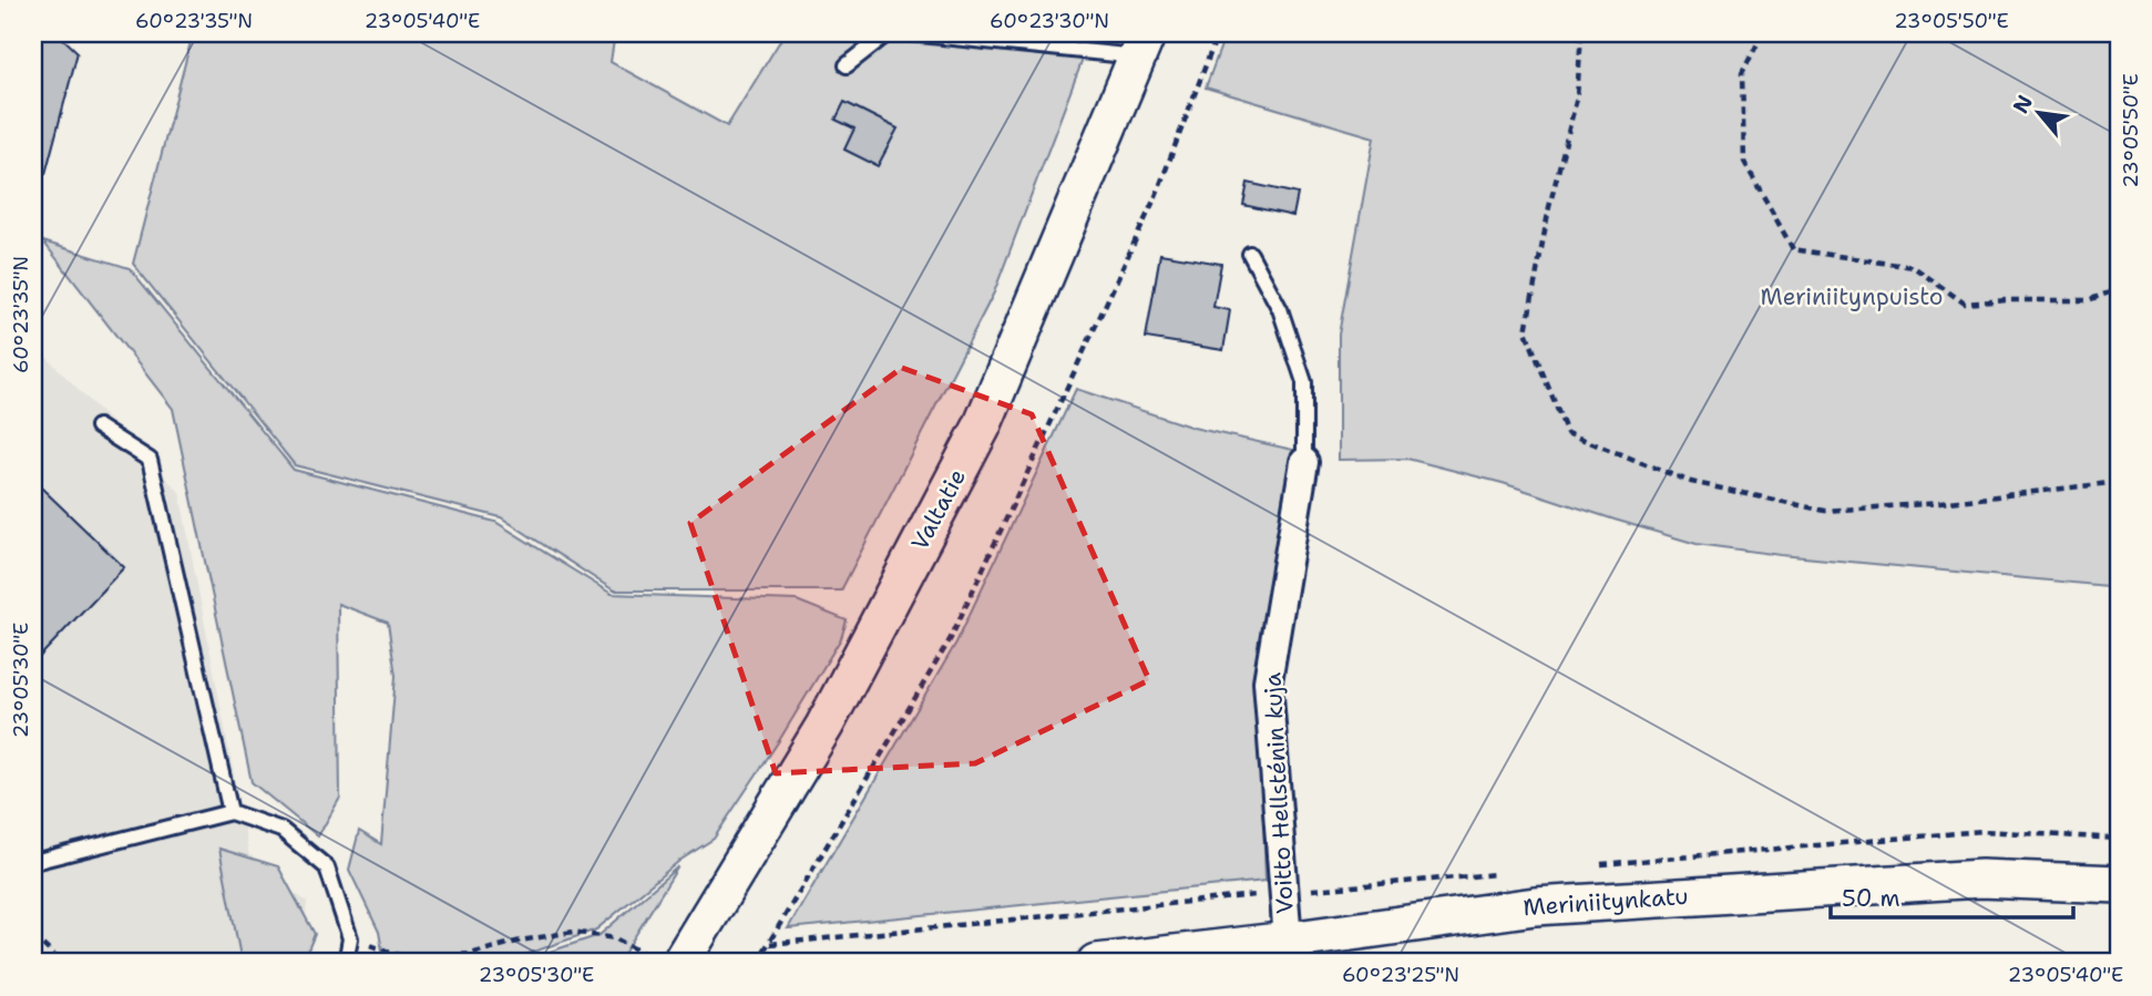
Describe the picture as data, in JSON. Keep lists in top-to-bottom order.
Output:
{
  "streets": {
    "main road": ["Valtatie", "Meriniitynkatu"],
    "street": ["Voitto Hellsténin kuja"]
  },
  "crossings": [
    ["Voitto Hellsténin kuja", "Meriniitynkatu"]
  ],
  "parks": ["Meriniitynpuisto"],
  "scale_bar": "50 m",
  "north": "top left",
  "coordinates": [
    "60°23'35\"N",
    "23°05'40\"E",
    "60°23'30\"N",
    "23°05'50\"E",
    "23°05'30\"E",
    "60°23'25\"N"
  ]
}
